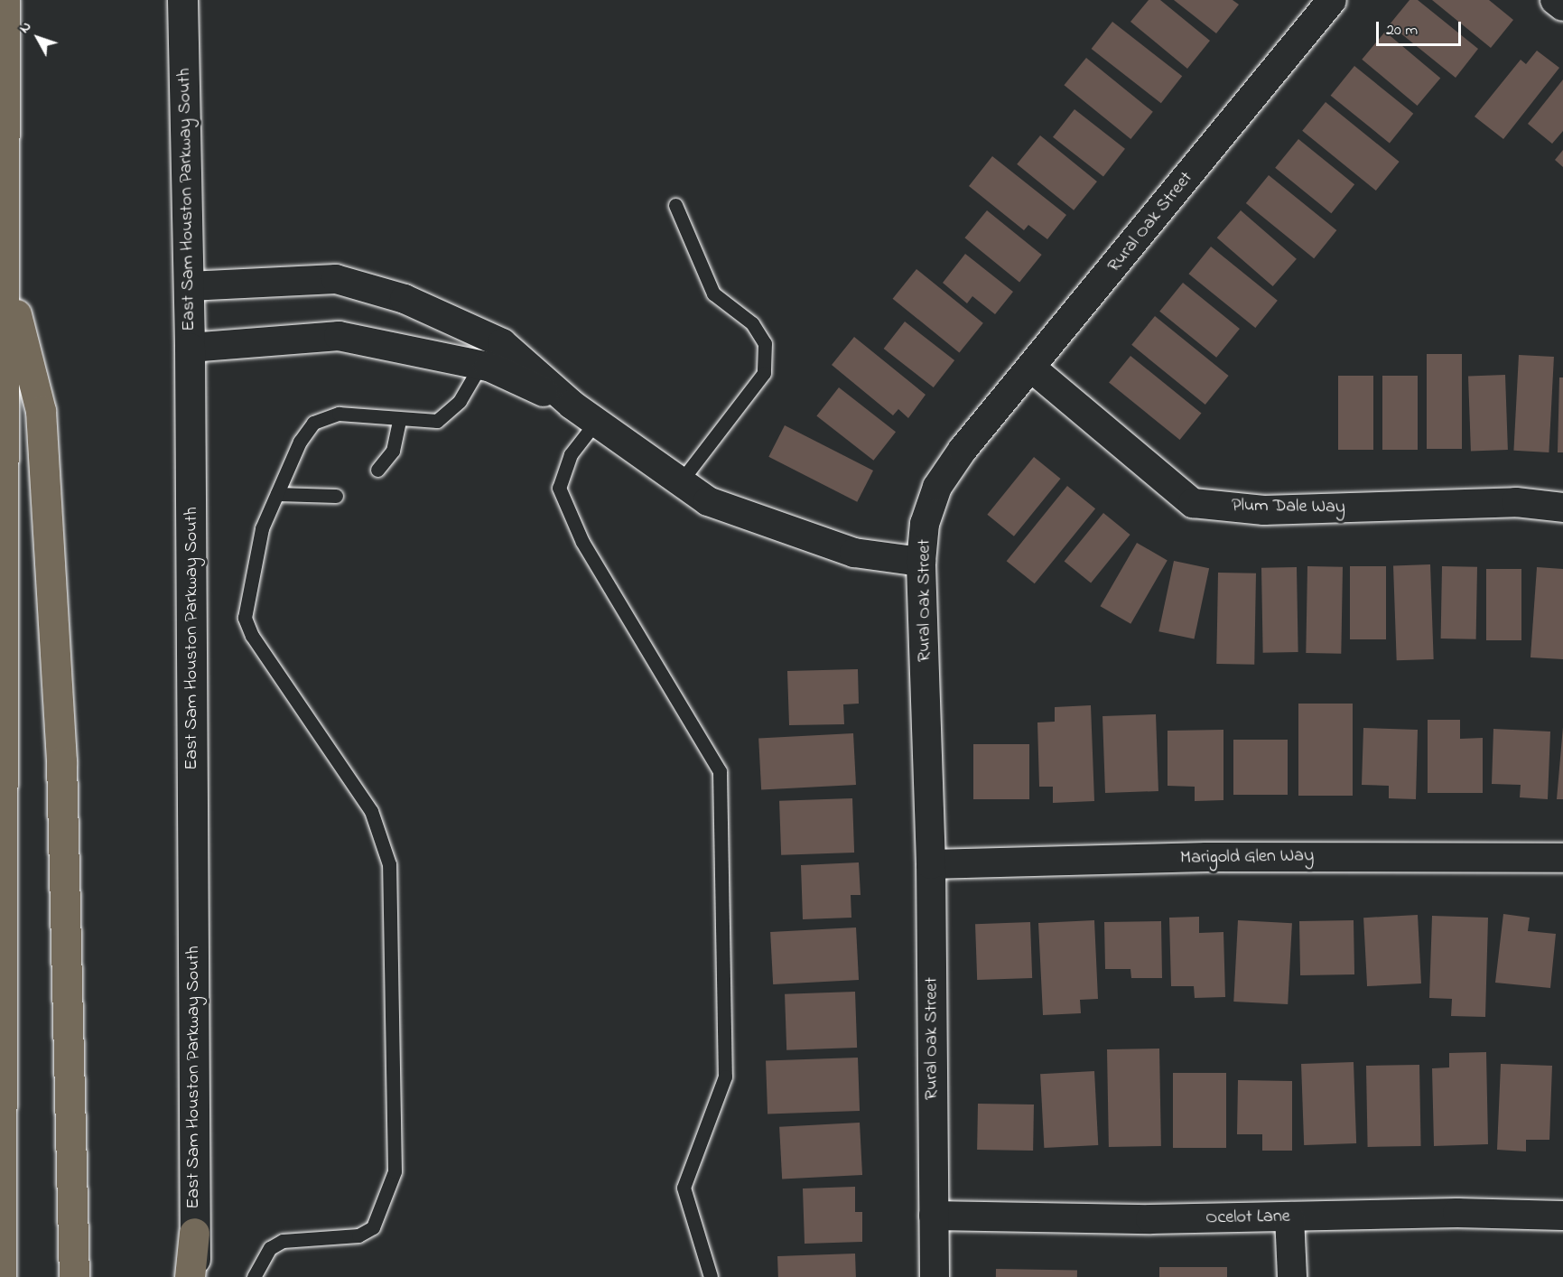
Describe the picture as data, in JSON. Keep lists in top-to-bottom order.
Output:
{
  "streets": {
    "main road": ["East Sam Houston Parkway South"],
    "street": [
      "Rural Oak Street",
      "Plum Dale Way",
      "Marigold Glen Way",
      "Ocelot Lane"
    ]
  },
  "crossings": [
    ["Rural Oak Street", "Plum Dale Way"],
    ["Rural Oak Street", "Marigold Glen Way"],
    ["Rural Oak Street", "Ocelot Lane"]
  ],
  "scale_bar": "20 m",
  "north": "top left"
}
